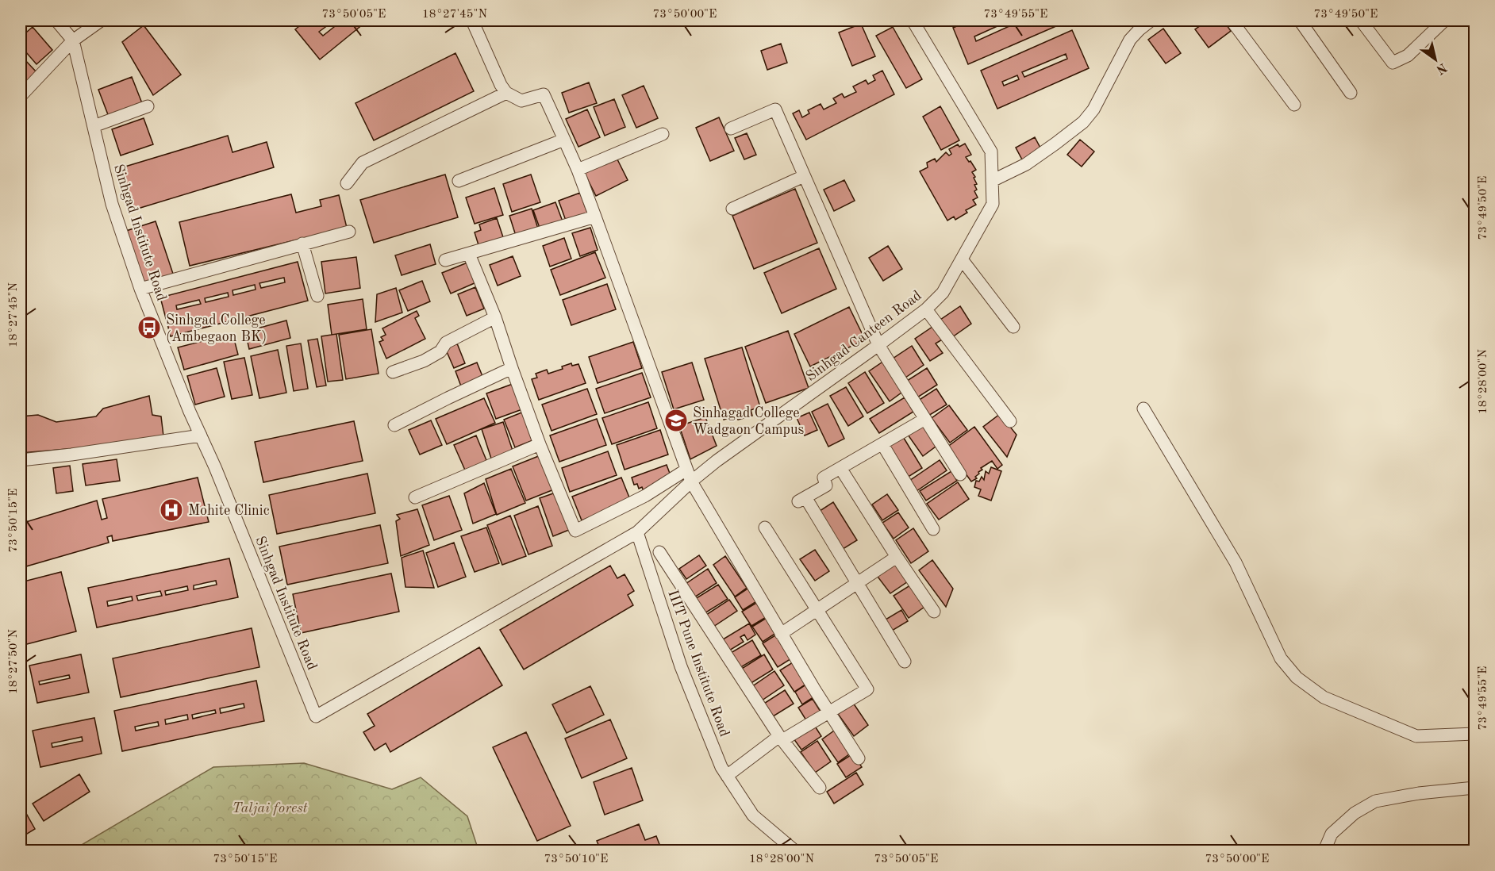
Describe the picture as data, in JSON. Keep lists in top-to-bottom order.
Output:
{
  "streets": {
    "street": ["Sinhgad Institute Road", "Sinhgad Canteen Road", "IIIT Pune Institute Road"]
  },
  "crossings": [
    ["Sinhgad Institute Road", "IIIT Pune Institute Road"]
  ],
  "parks": ["Taljai forest"],
  "places": {
    "bus stop": ["Sinhgad College (Ambegaon BK)"],
    "school or university": ["Sinhagad College Wadgaon Campus"],
    "hospital": ["Mohite Clinic"]
  },
  "north": "bottom right",
  "coordinates": [
    "73°50'05\"E",
    "18°27'45\"N",
    "73°50'00\"E",
    "73°49'55\"E",
    "73°49'50\"E",
    "18°28'00\"N",
    "73°50'15\"E",
    "18°27'50\"N",
    "73°50'10\"E"
  ]
}
